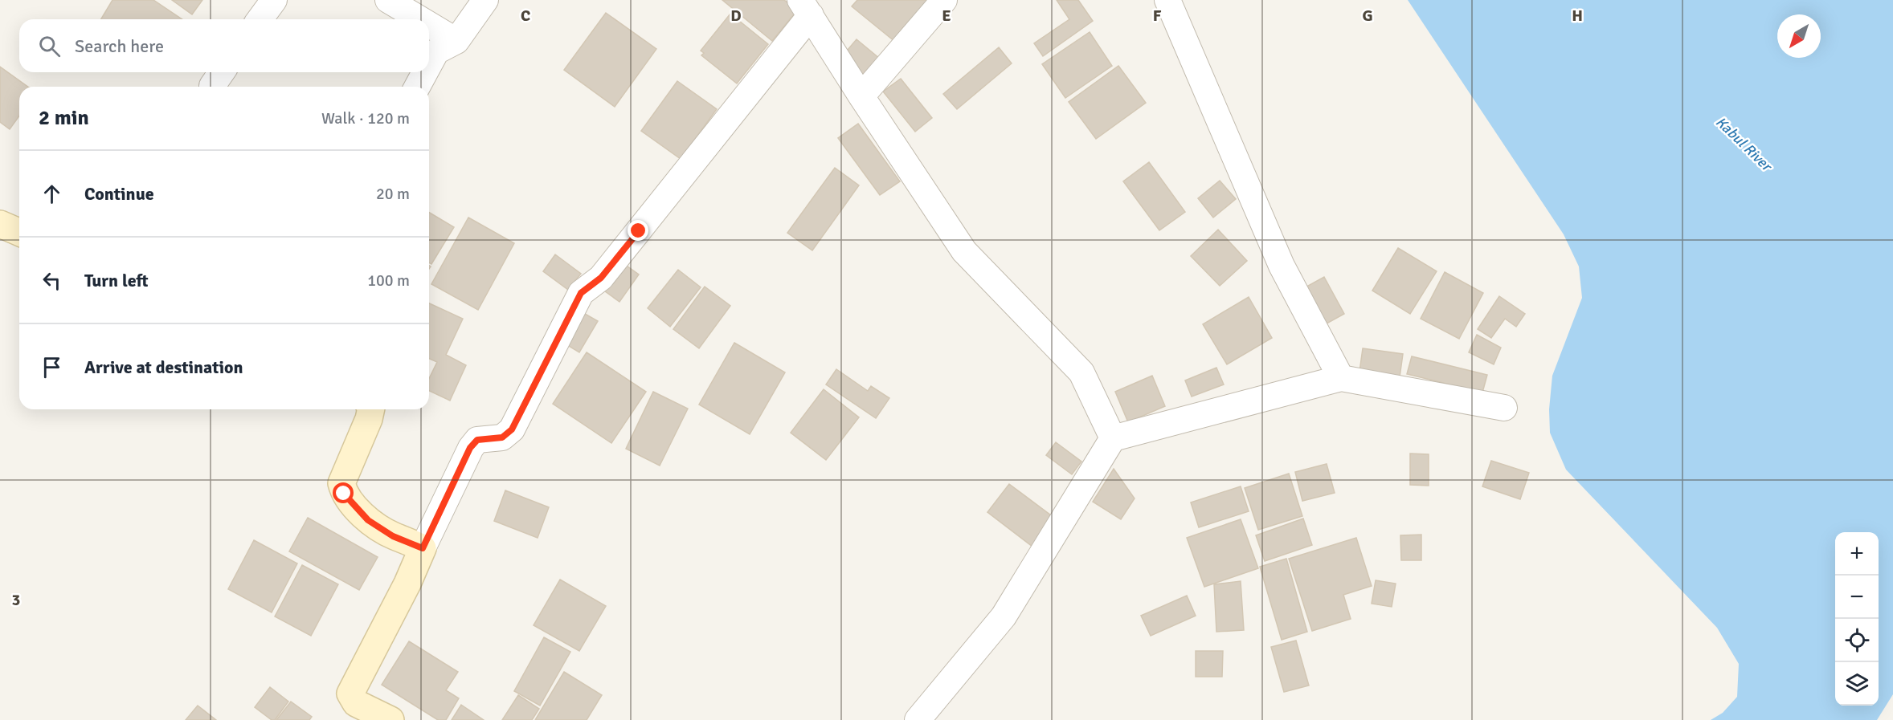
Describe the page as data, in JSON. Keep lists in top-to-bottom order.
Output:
{
  "water": ["Kabul River"],
  "north": "bottom left",
  "page": {
    "search": "Search here",
    "heading": ["2 min", "Walk · 120 m"],
    "list": [
      ["Continue", "20 m"],
      ["Turn left", "100 m"],
      "Arrive at destination"
    ],
    "map_buttons": ["+", "−"]
  },
  "grid": {
    "columns": [
      "C",
      "D",
      "E",
      "F",
      "G",
      "H"
    ],
    "rows": ["3"]
  }
}
